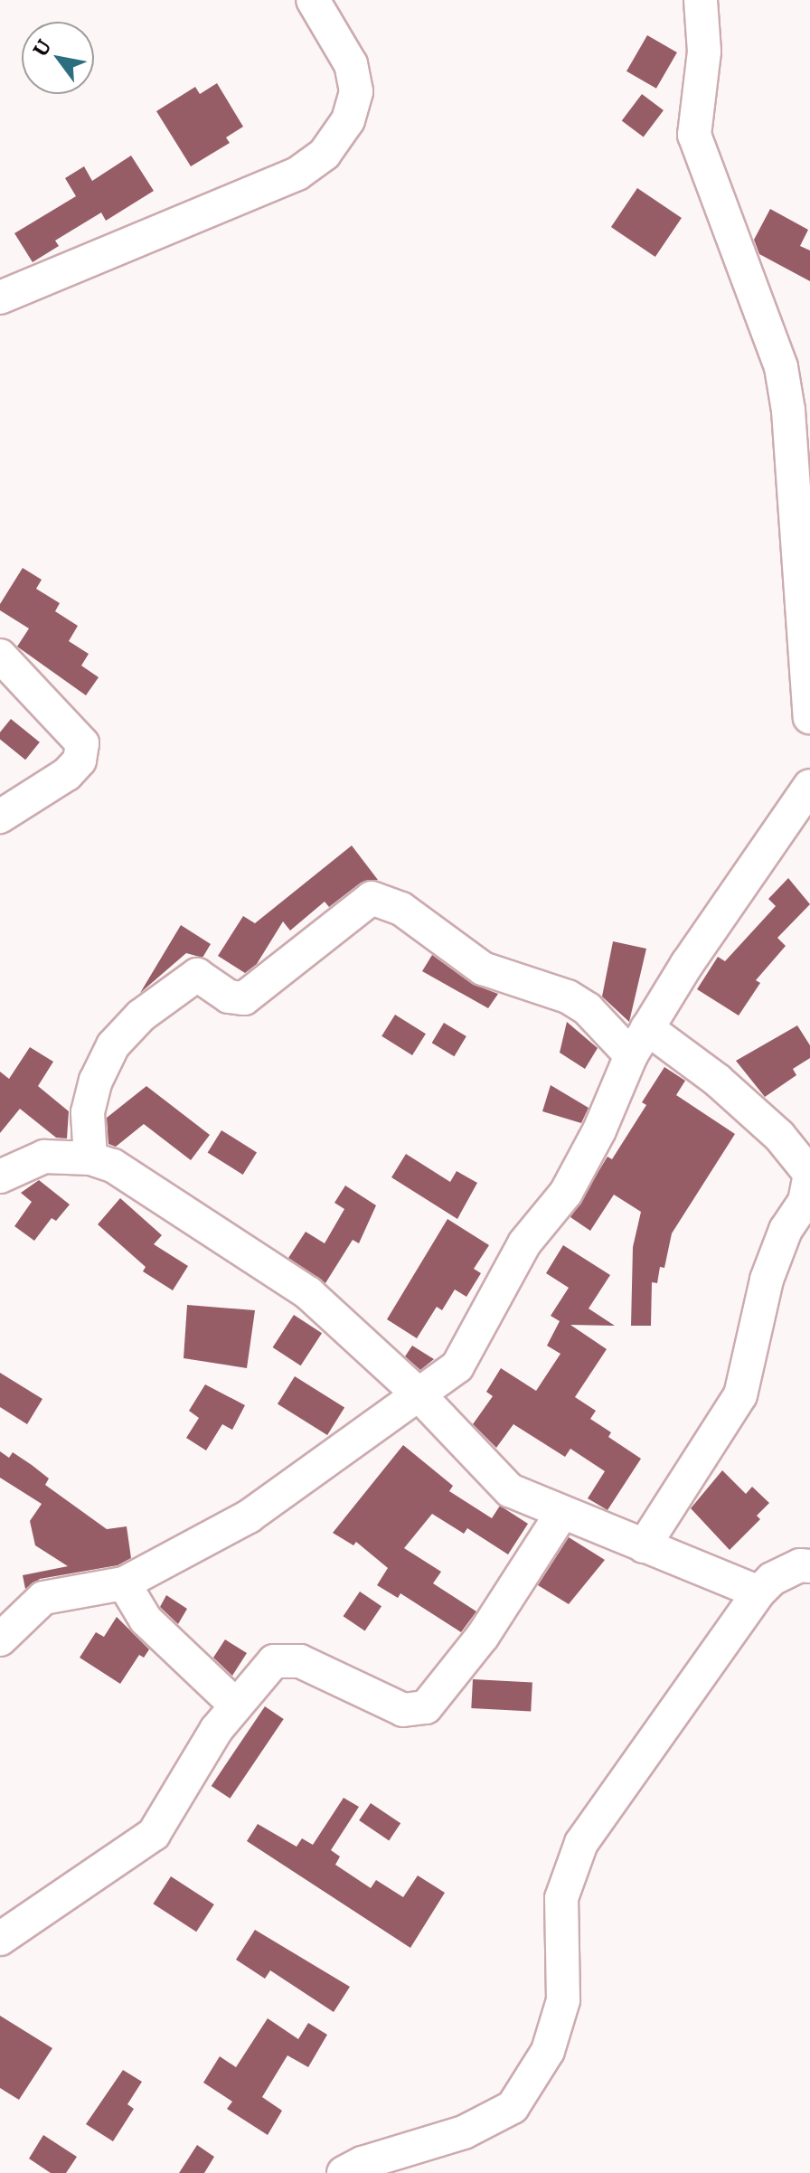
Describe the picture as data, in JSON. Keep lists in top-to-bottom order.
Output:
{
  "north": "top left"
}
